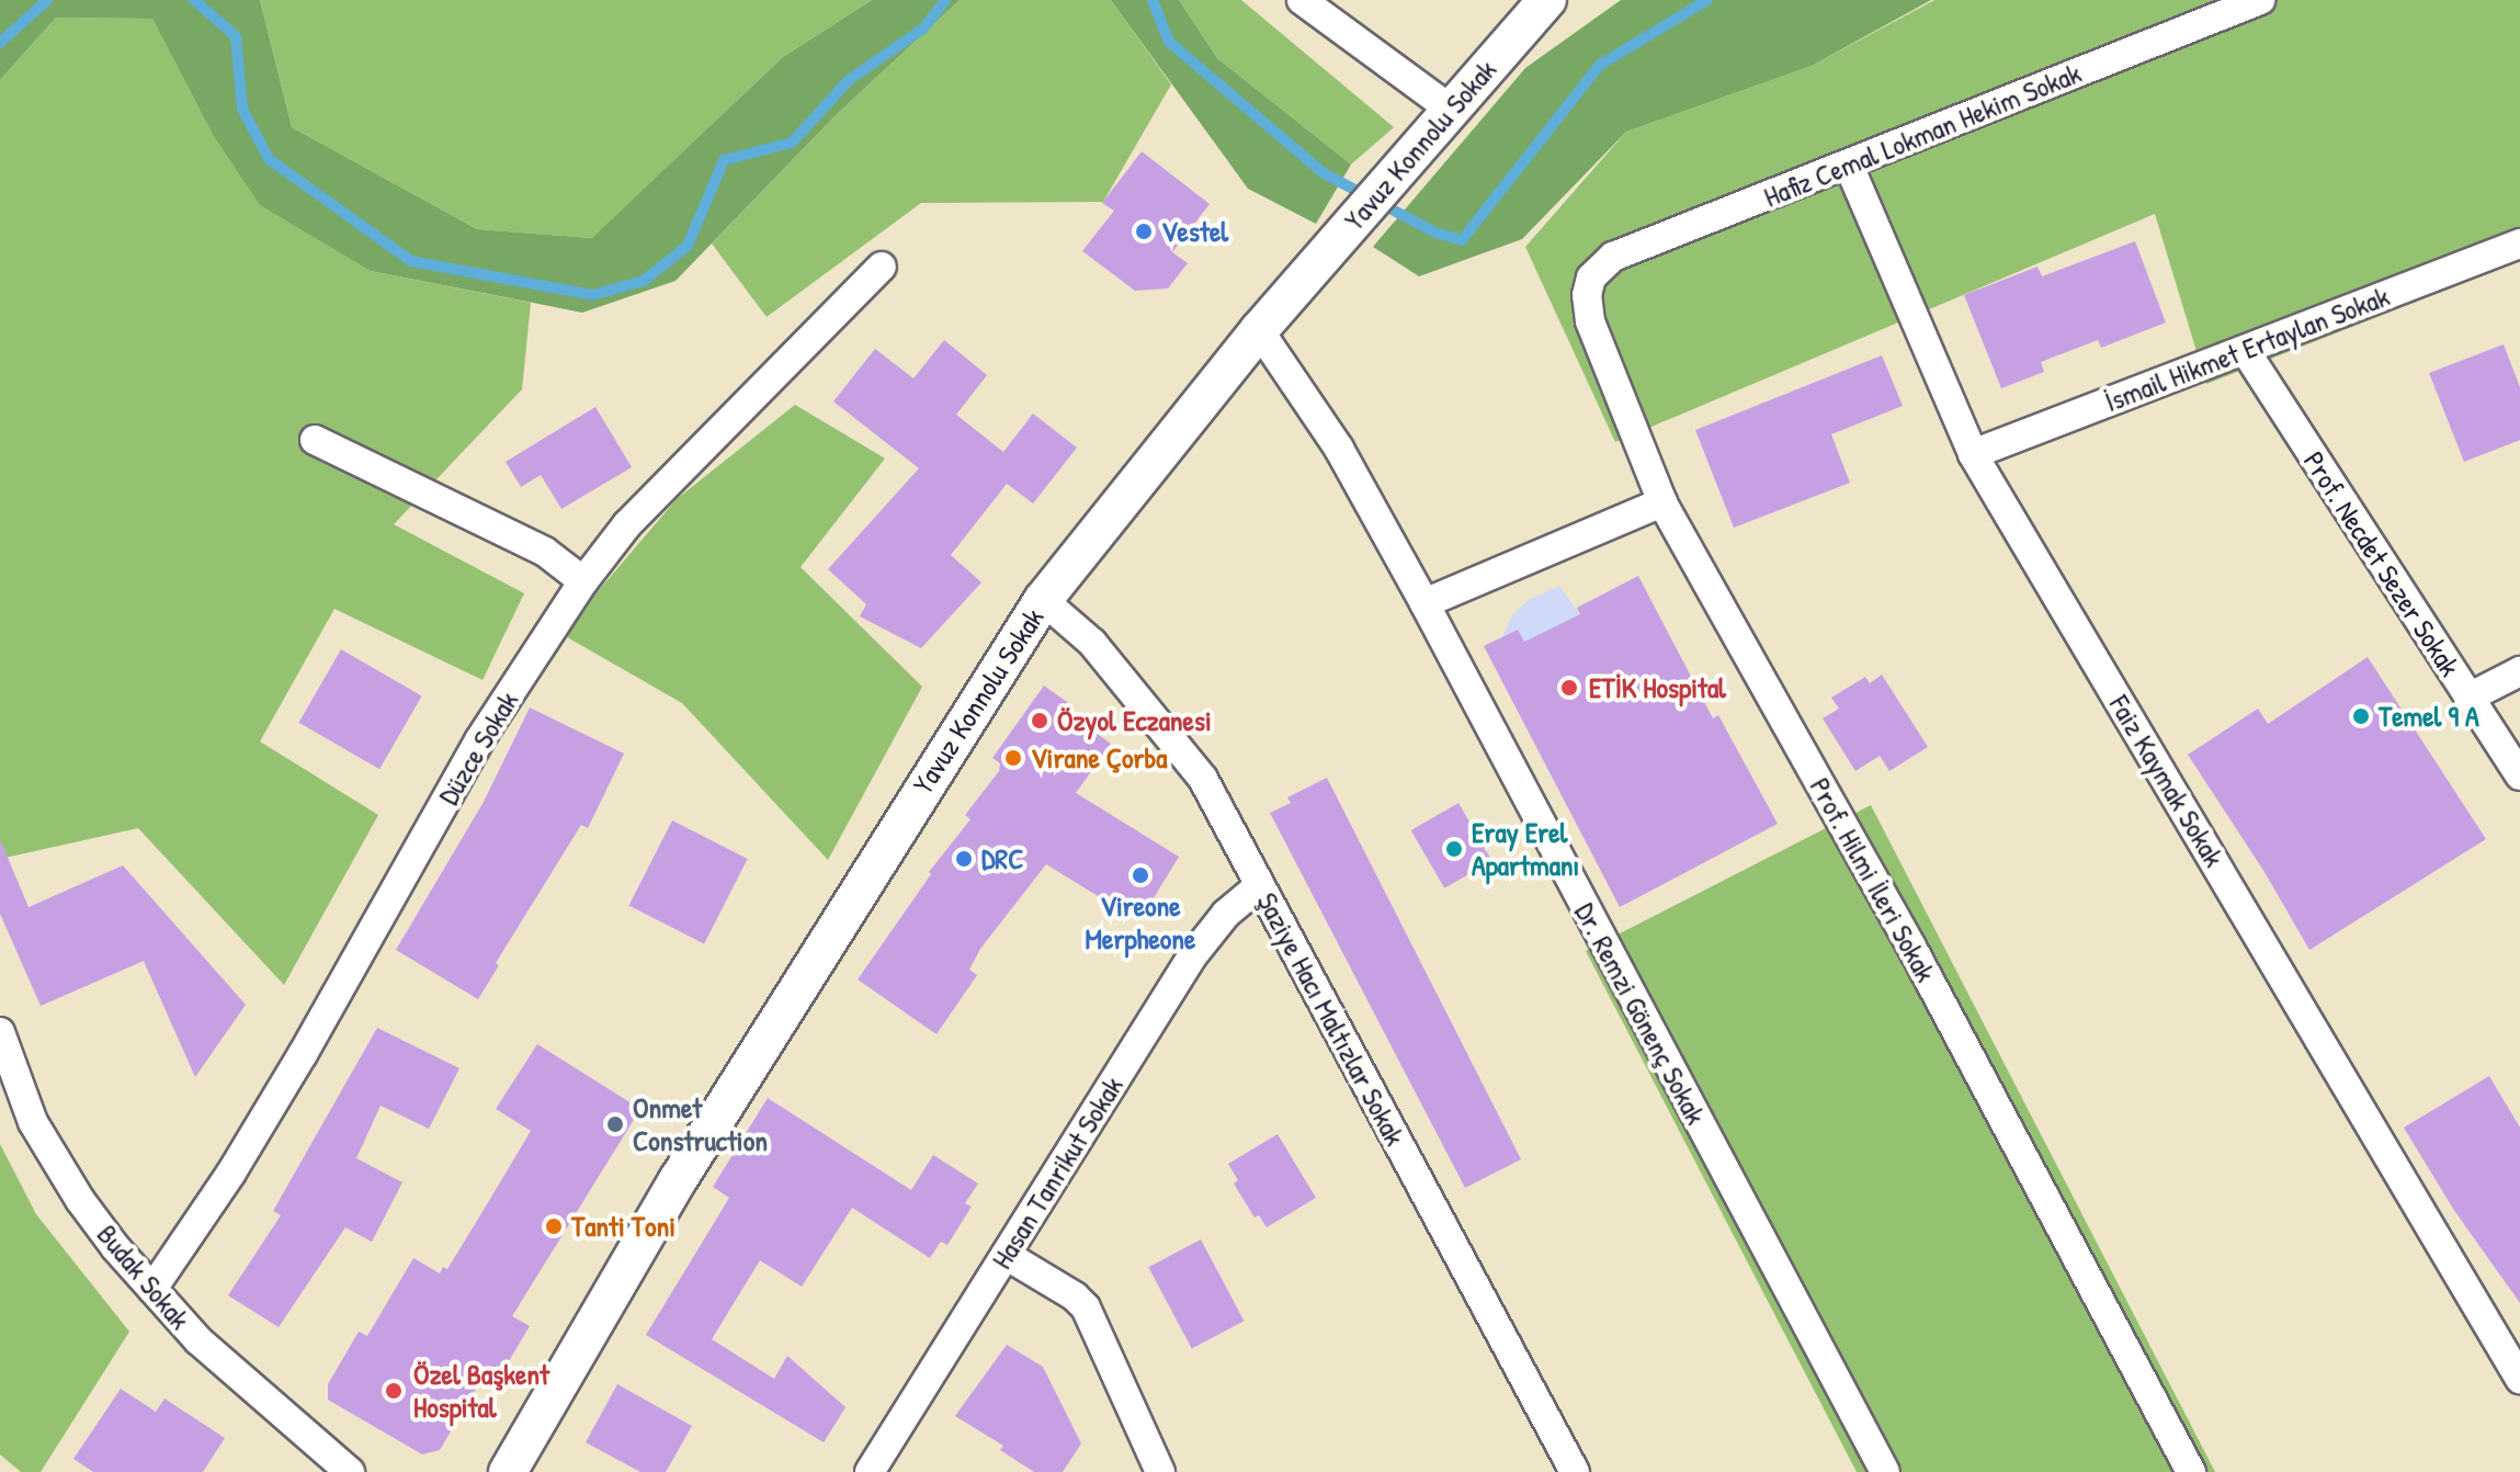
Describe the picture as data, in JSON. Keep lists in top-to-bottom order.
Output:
{
  "streets": {
    "street": [
      "Hafiz Cemal Lokman Hekim Sokak",
      "Yavuz Konnolu Sokak",
      "İsmail Hikmet Ertaylan Sokak",
      "Prof. Necdet Sezer Sokak",
      "Düzce Sokak",
      "Faiz Kaymak Sokak",
      "Prof. Hilmi İleri Sokak",
      "Dr. Remzi Gönenç Sokak",
      "Şaziye Hacı Maltızlar Sokak",
      "Hasan Tanrikut Sokak",
      "Budak Sokak"
    ]
  },
  "crossings": [
    ["Hafiz Cemal Lokman Hekim Sokak", "Faiz Kaymak Sokak"],
    ["Hafiz Cemal Lokman Hekim Sokak", "Prof. Hilmi İleri Sokak"],
    ["Yavuz Konnolu Sokak", "Dr. Remzi Gönenç Sokak"],
    ["Yavuz Konnolu Sokak", "Şaziye Hacı Maltızlar Sokak"],
    ["İsmail Hikmet Ertaylan Sokak", "Prof. Necdet Sezer Sokak"],
    ["İsmail Hikmet Ertaylan Sokak", "Faiz Kaymak Sokak"],
    ["Düzce Sokak", "Budak Sokak"],
    ["Şaziye Hacı Maltızlar Sokak", "Hasan Tanrikut Sokak"]
  ],
  "places": [
    "Vestel",
    "ETİK Hospital",
    "Temel 9 A",
    "Özyol Eczanesi",
    "Virane Çorba",
    "Eray Erel Apartmanı",
    "DRC",
    "Vireone Merpheone",
    "Onmet Construction",
    "Tanti Toni",
    "Özel Başkent Hospital"
  ]
}
